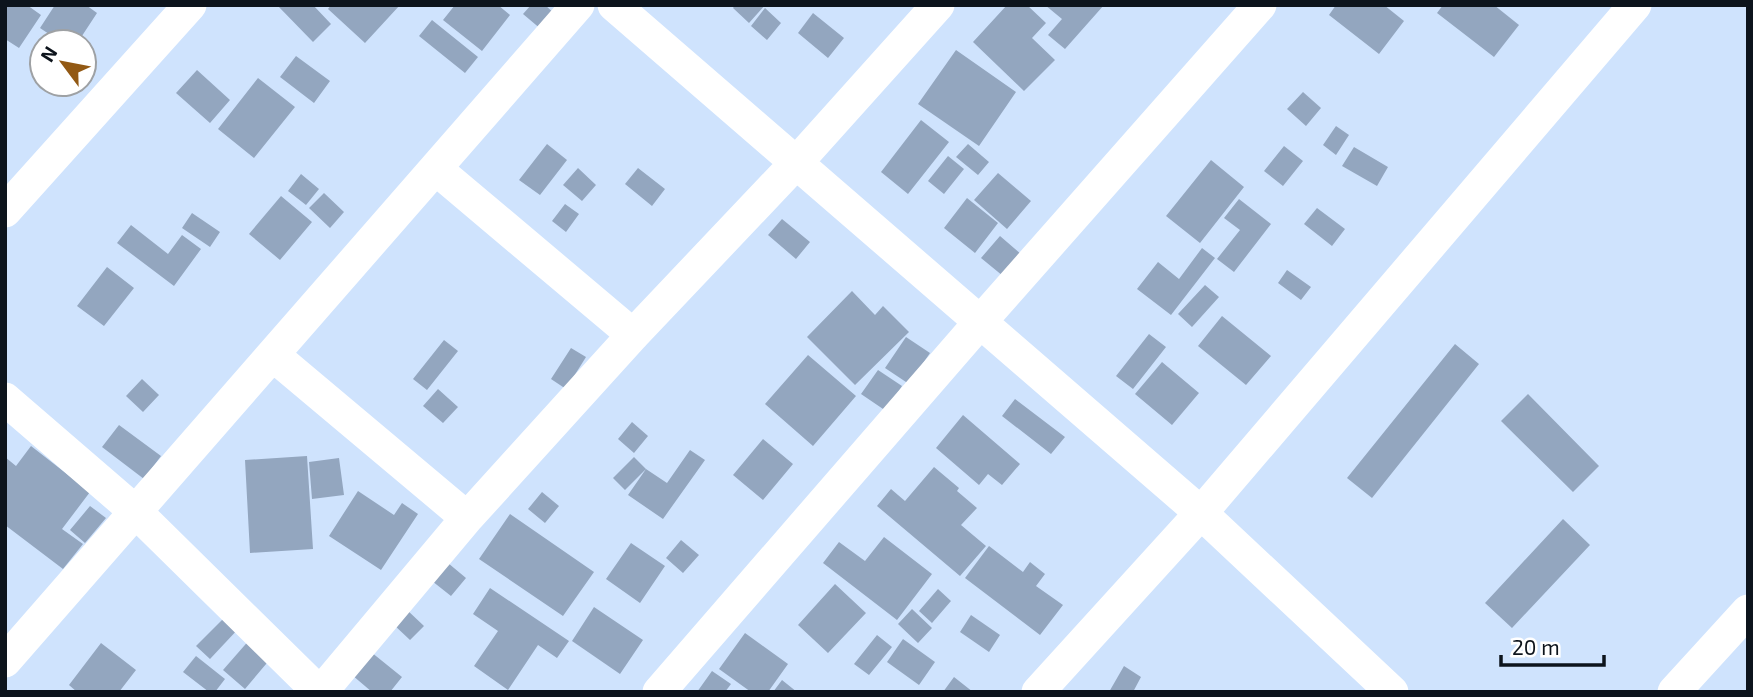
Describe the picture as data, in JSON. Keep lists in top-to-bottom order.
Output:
{
  "scale_bar": "20 m",
  "north": "top left"
}
